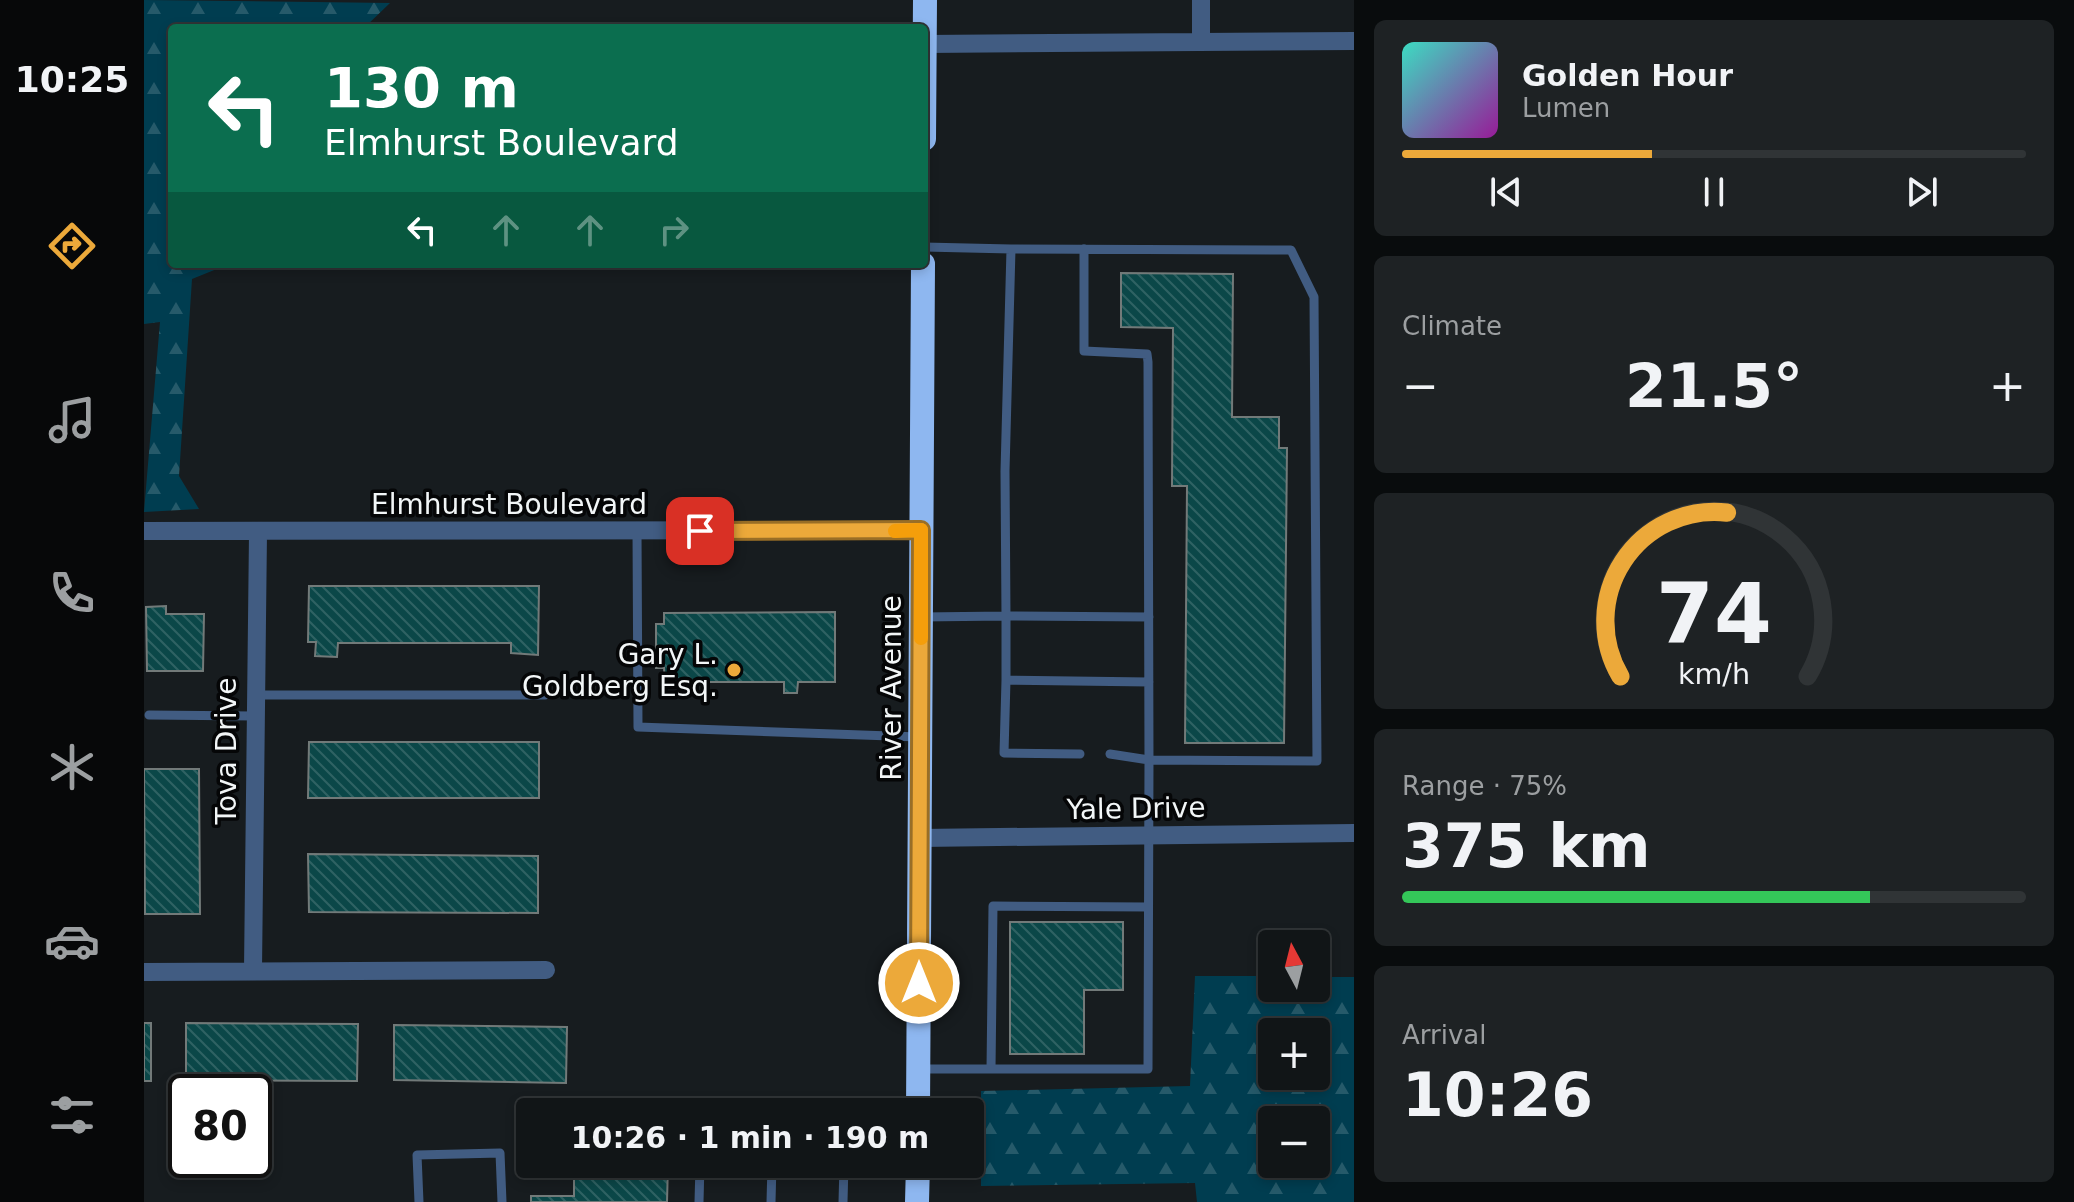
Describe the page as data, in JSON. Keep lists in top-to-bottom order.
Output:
{
  "streets": {
    "highway": ["River Avenue"],
    "street": ["Elmhurst Boulevard", "Tova Drive", "Yale Drive"]
  },
  "crossings": [
    ["Elmhurst Boulevard", "River Avenue"],
    ["Elmhurst Boulevard", "Tova Drive"],
    ["River Avenue", "Yale Drive"]
  ],
  "places": ["Gary L. Goldberg Esq."],
  "north": "top",
  "page": {
    "tabs": "10:25",
    "turn": ["130 m", "Elmhurst Boulevard"],
    "song": ["Golden Hour", "Lumen"],
    "tile": [
      "Climate",
      ["Range · 75%", "375 km"],
      ["Arrival", "10:26"]
    ],
    "heat": ["−", "21.5°", "+"],
    "map_buttons": ["+", "−"],
    "limit": "80",
    "trip": "10:26 · 1 min · 190 m",
    "gauge": ["74", "km/h"]
  }
}
